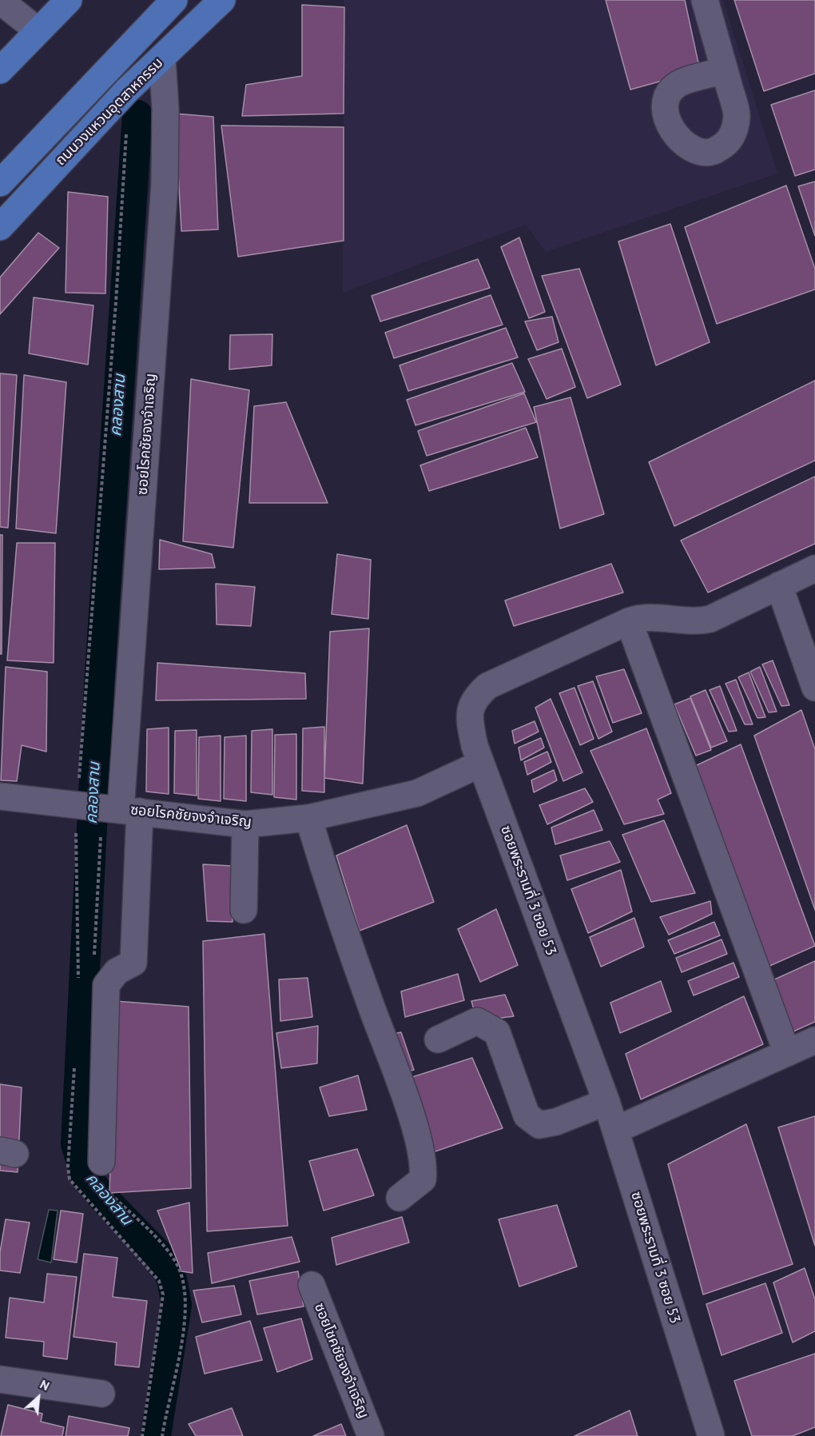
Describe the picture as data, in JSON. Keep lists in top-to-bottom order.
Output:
{
  "streets": {
    "main road": ["ถนนวงแหวนอุตสาหกรรม"],
    "street": ["ซอยโรคชัยจงจำเจริญ", "ซอยพระรามที่ 3 ซอย 53", "ซอยโชคชัยจงจำเจริญ"]
  },
  "crossings": [
    ["ถนนวงแหวนอุตสาหกรรม", "ซอยโรคชัยจงจำเจริญ"],
    ["ซอยโรคชัยจงจำเจริญ", "ซอยพระรามที่ 3 ซอย 53"]
  ],
  "water": ["คลองสาน"],
  "north": "top right"
}
